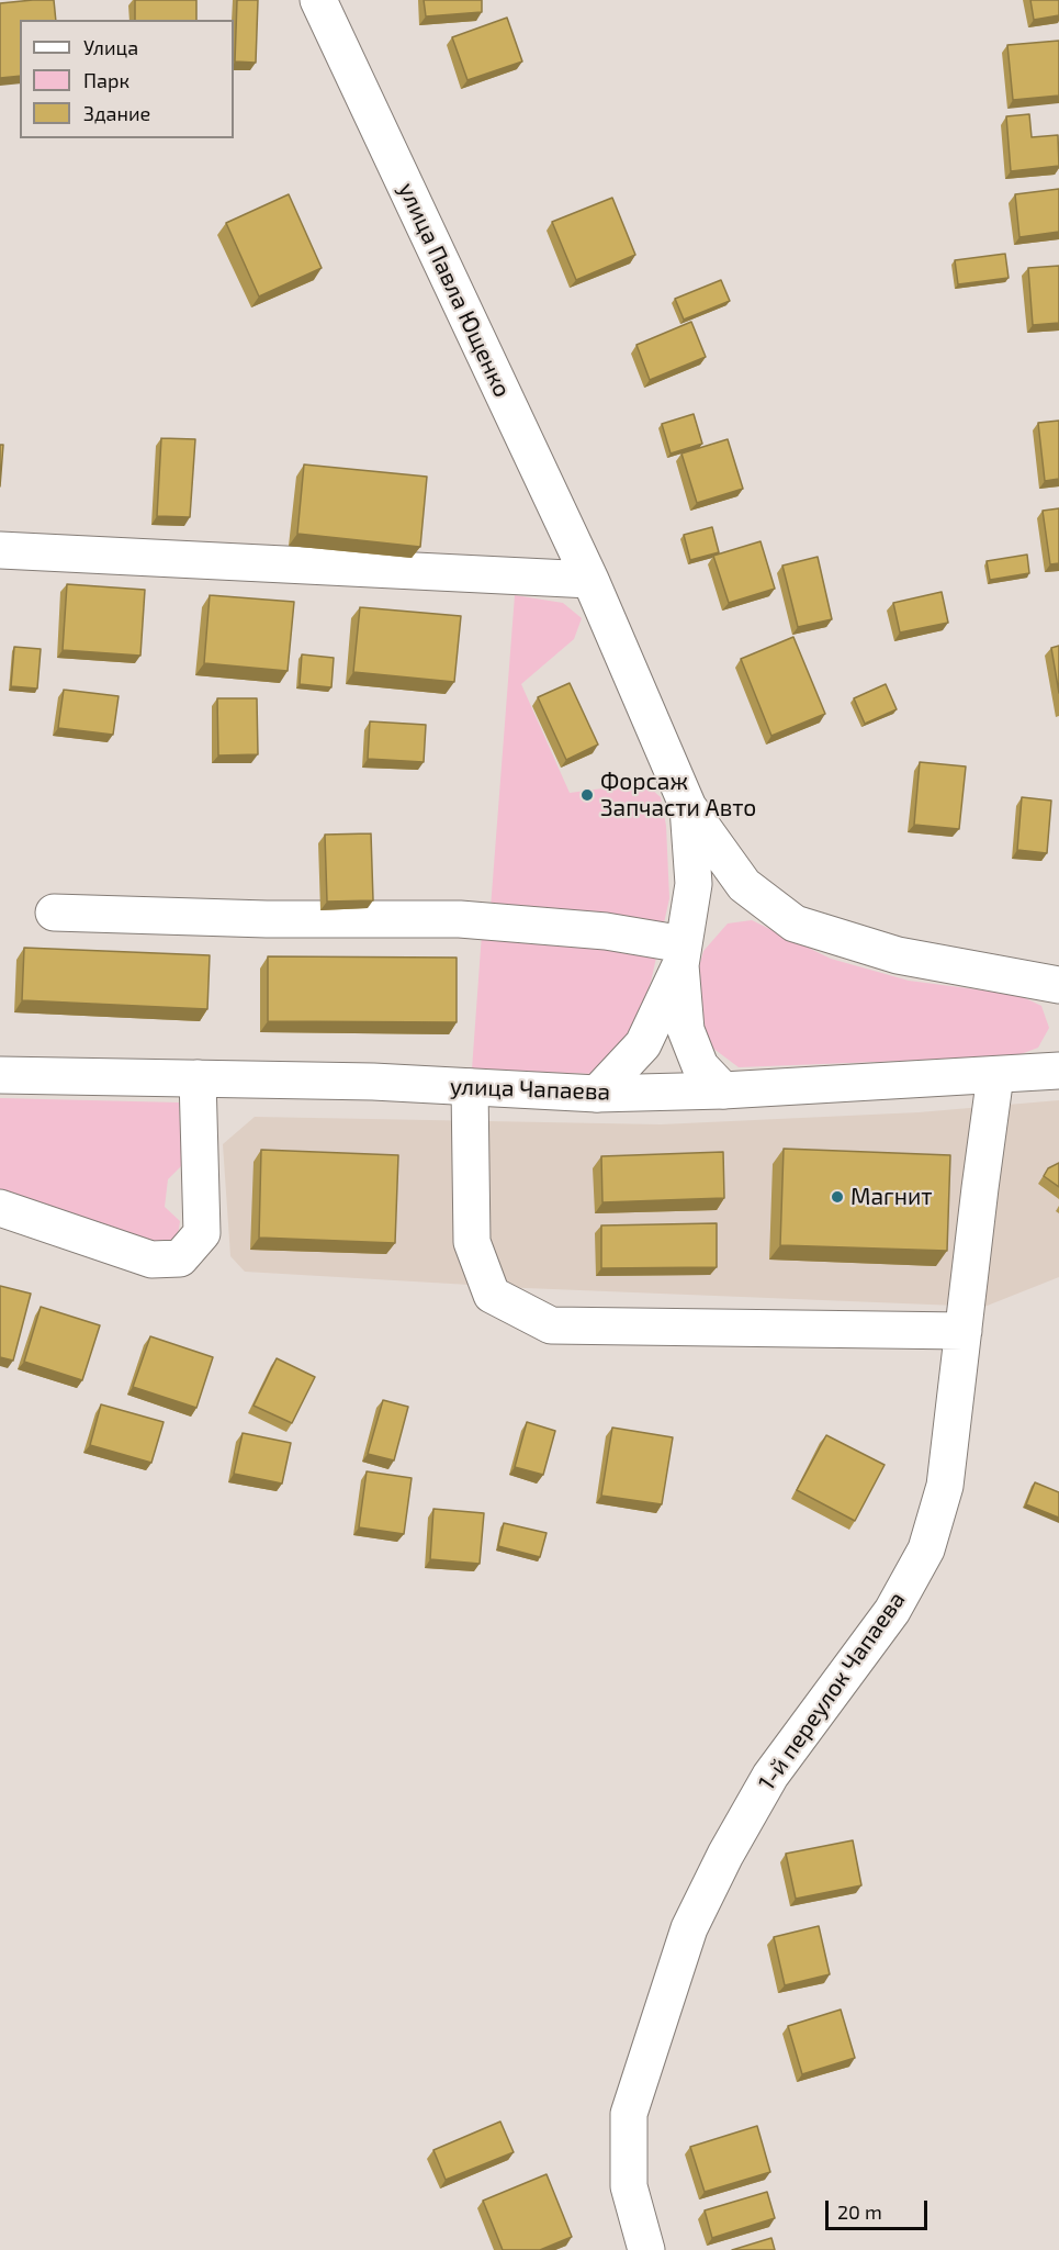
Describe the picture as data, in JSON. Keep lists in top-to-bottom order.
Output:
{
  "streets": {
    "street": ["улица Павла Ющенко", "улица Чапаева", "1-й переулок Чапаева"]
  },
  "crossings": [
    ["улица Чапаева", "1-й переулок Чапаева"]
  ],
  "places": ["Форсаж Запчасти Авто", "Магнит"],
  "legend": ["Улица", "Парк", "Здание"],
  "scale_bar": "20 m"
}
